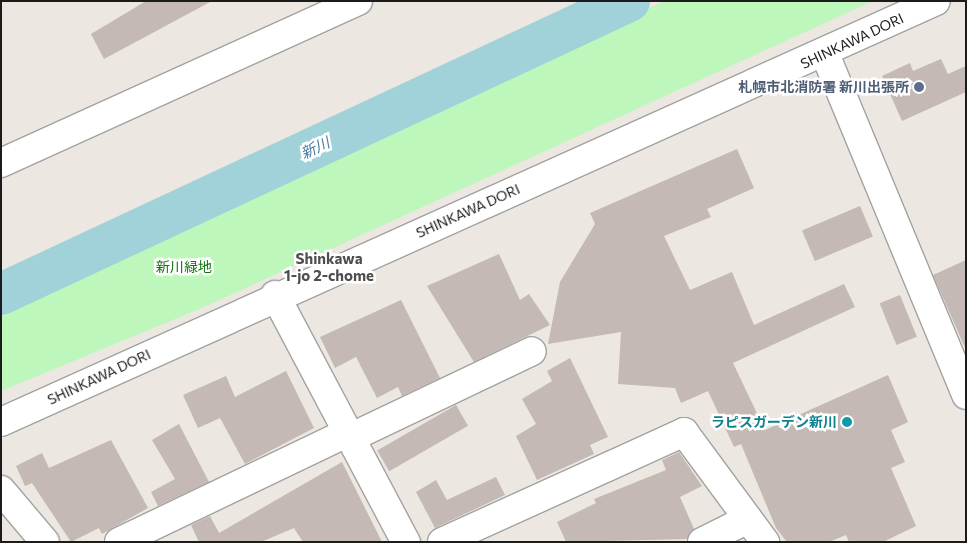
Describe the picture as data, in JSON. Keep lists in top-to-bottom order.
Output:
{
  "streets": {
    "street": ["SHINKAWA DORI"]
  },
  "districts": ["Shinkawa 1-jo 2-chome"],
  "water": ["新川"],
  "parks": ["新川緑地"],
  "places": ["札幌市北消防署 新川出張所", "ラピスガーデン新川"]
}
